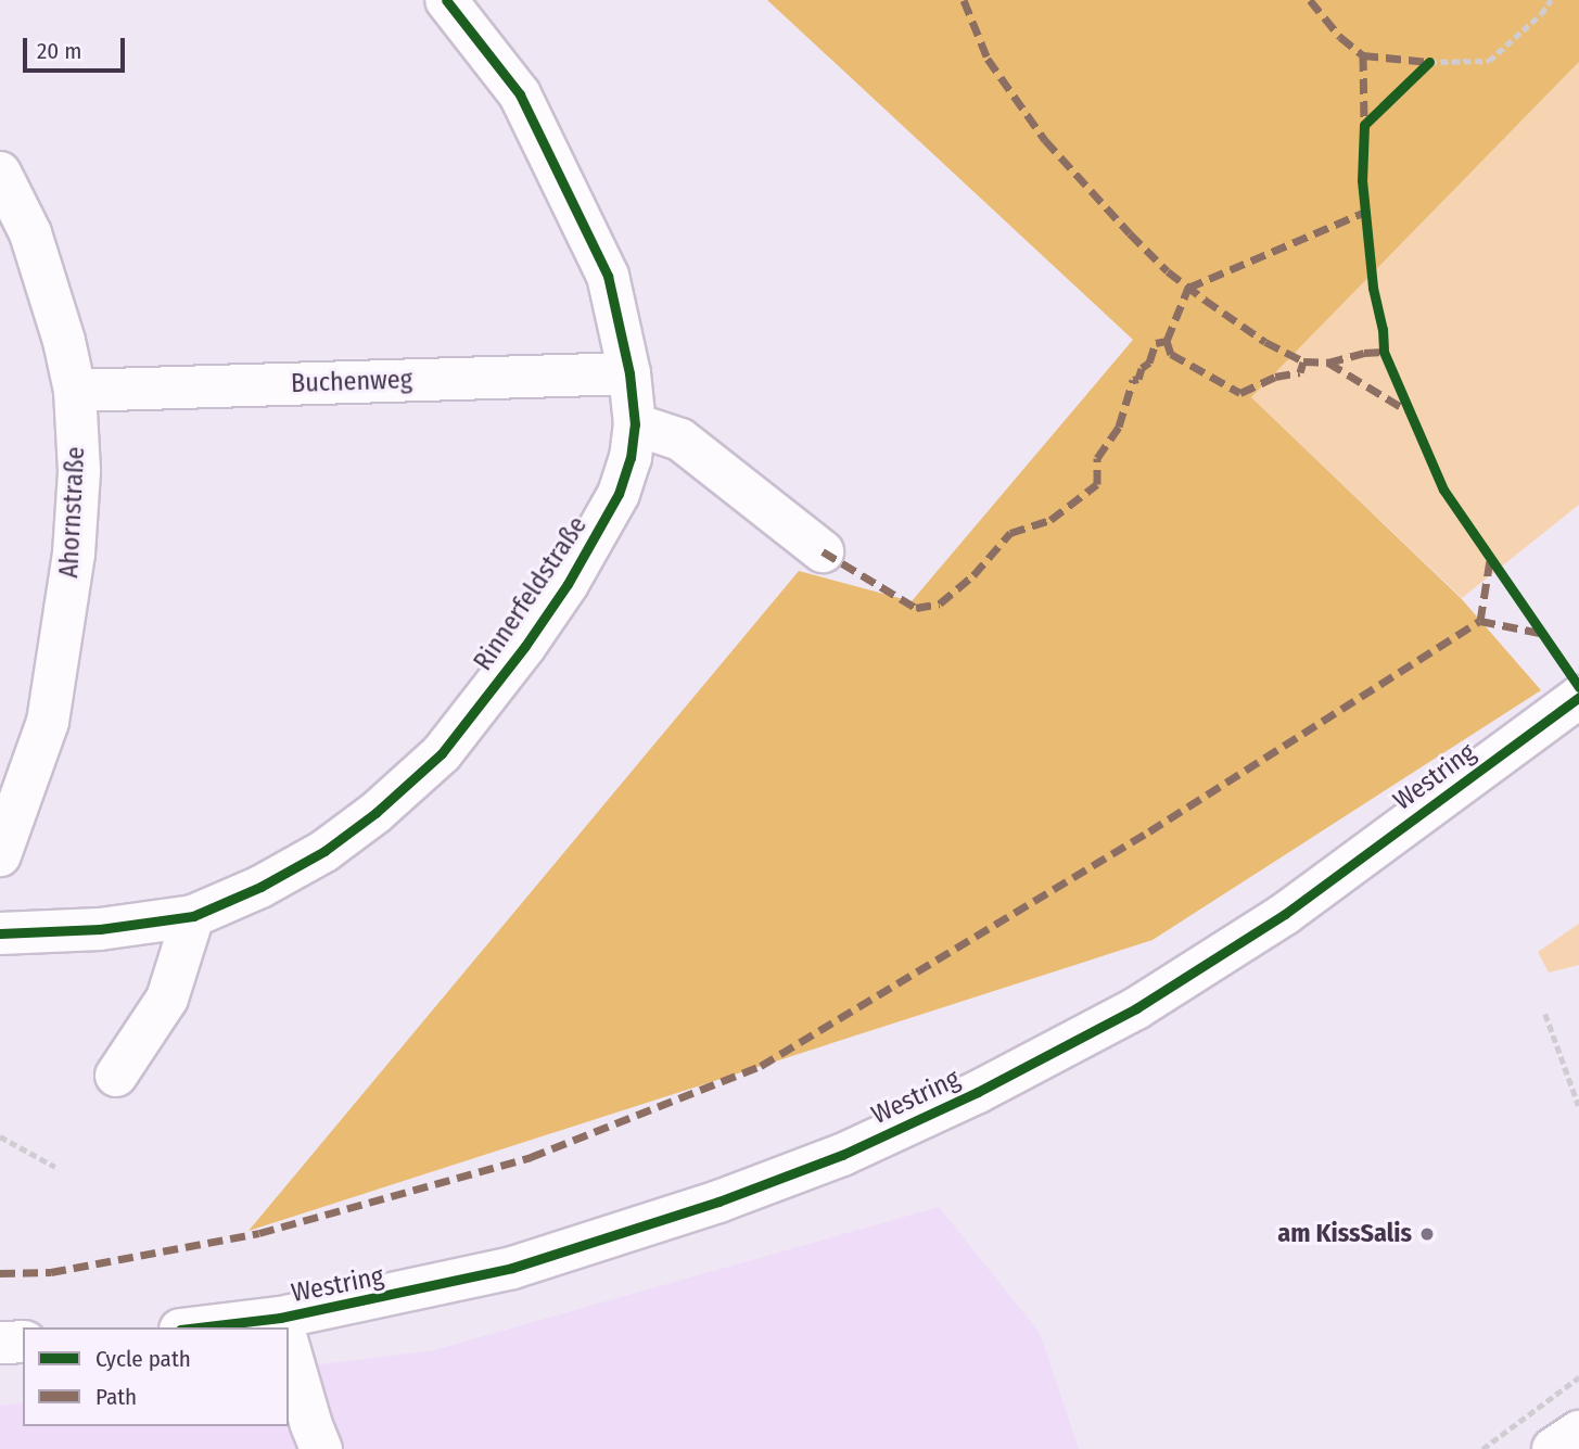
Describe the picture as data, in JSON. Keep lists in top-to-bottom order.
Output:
{
  "streets": {
    "street": [
      "Buchenweg",
      "Ahornstraße",
      "Rinnerfeldstraße",
      "Westring"
    ]
  },
  "crossings": [
    ["Buchenweg", "Ahornstraße"],
    ["Buchenweg", "Rinnerfeldstraße"]
  ],
  "places": ["am KissSalis"],
  "legend": ["Cycle path", "Path"],
  "scale_bar": "20 m"
}
